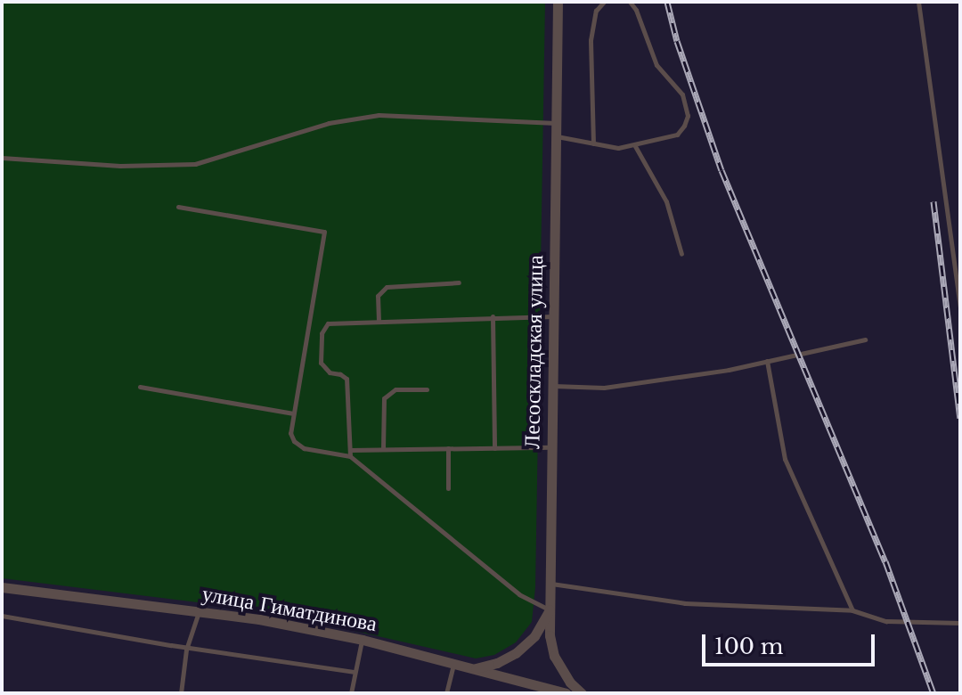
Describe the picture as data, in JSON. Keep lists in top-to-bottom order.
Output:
{
  "streets": {
    "street": ["Лесоскладская улица", "улица Гиматдинова"]
  },
  "scale_bar": "100 m"
}
